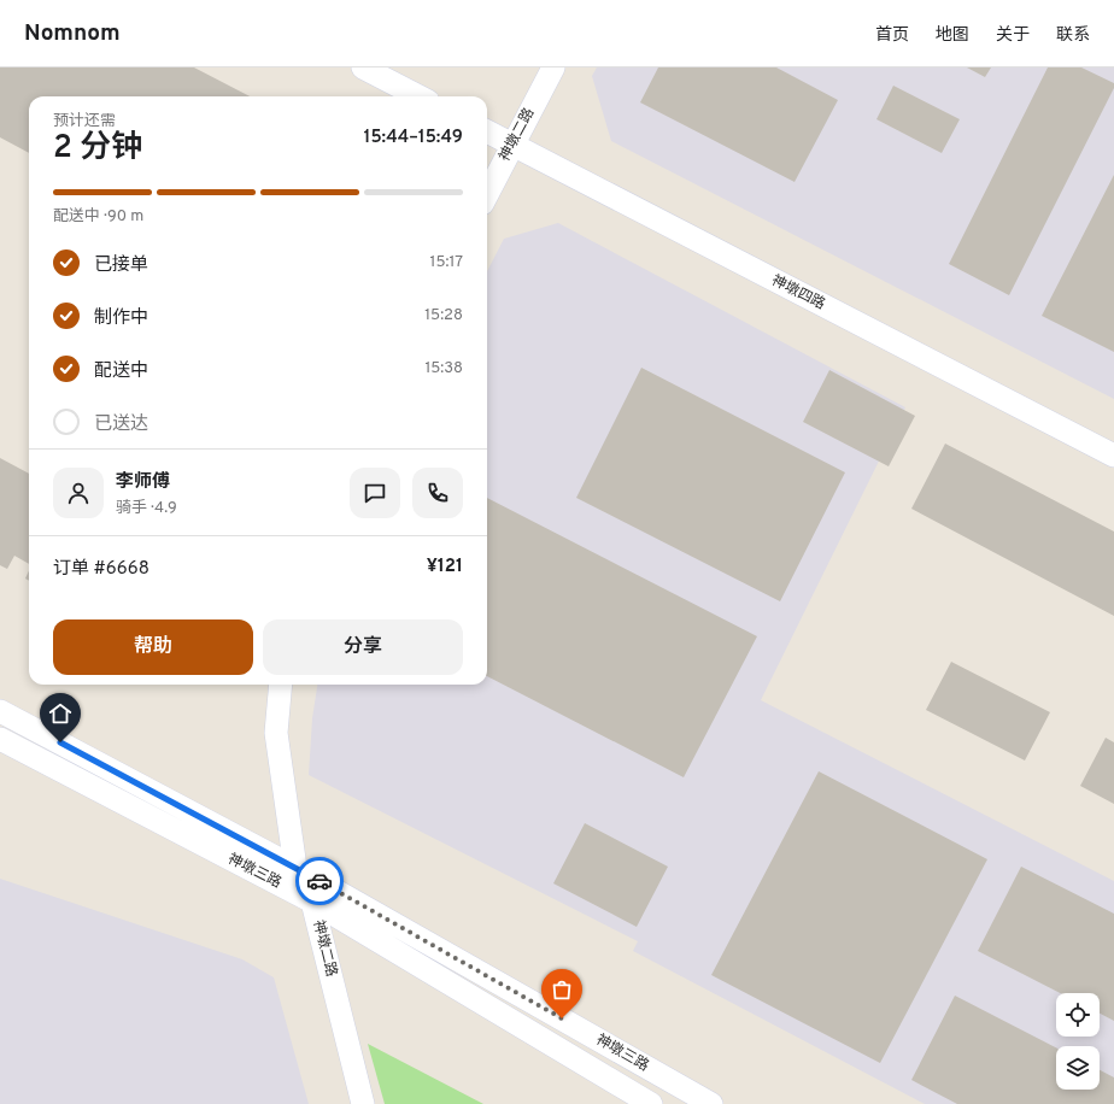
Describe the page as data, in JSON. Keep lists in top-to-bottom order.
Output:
{
  "streets": {
    "street": ["神墩二路", "神墩四路", "神墩三路"]
  },
  "crossings": [
    ["神墩二路", "神墩四路"],
    ["神墩二路", "神墩三路"]
  ],
  "page": {
    "header": "Nomnom",
    "nav": [
      "首页",
      "地图",
      "关于",
      "联系"
    ],
    "heading": ["2 分钟", "预计还需", "15:44–15:49"],
    "panel": [
      "李师傅",
      "骑手 · 4.9",
      "订单 #6668",
      "¥121"
    ],
    "bar": "配送中 · 90 m",
    "list": [
      ["已接单", "15:17"],
      ["制作中", "15:28"],
      ["配送中", "15:38"],
      "已送达"
    ],
    "buttons": ["帮助", "分享"]
  }
}
